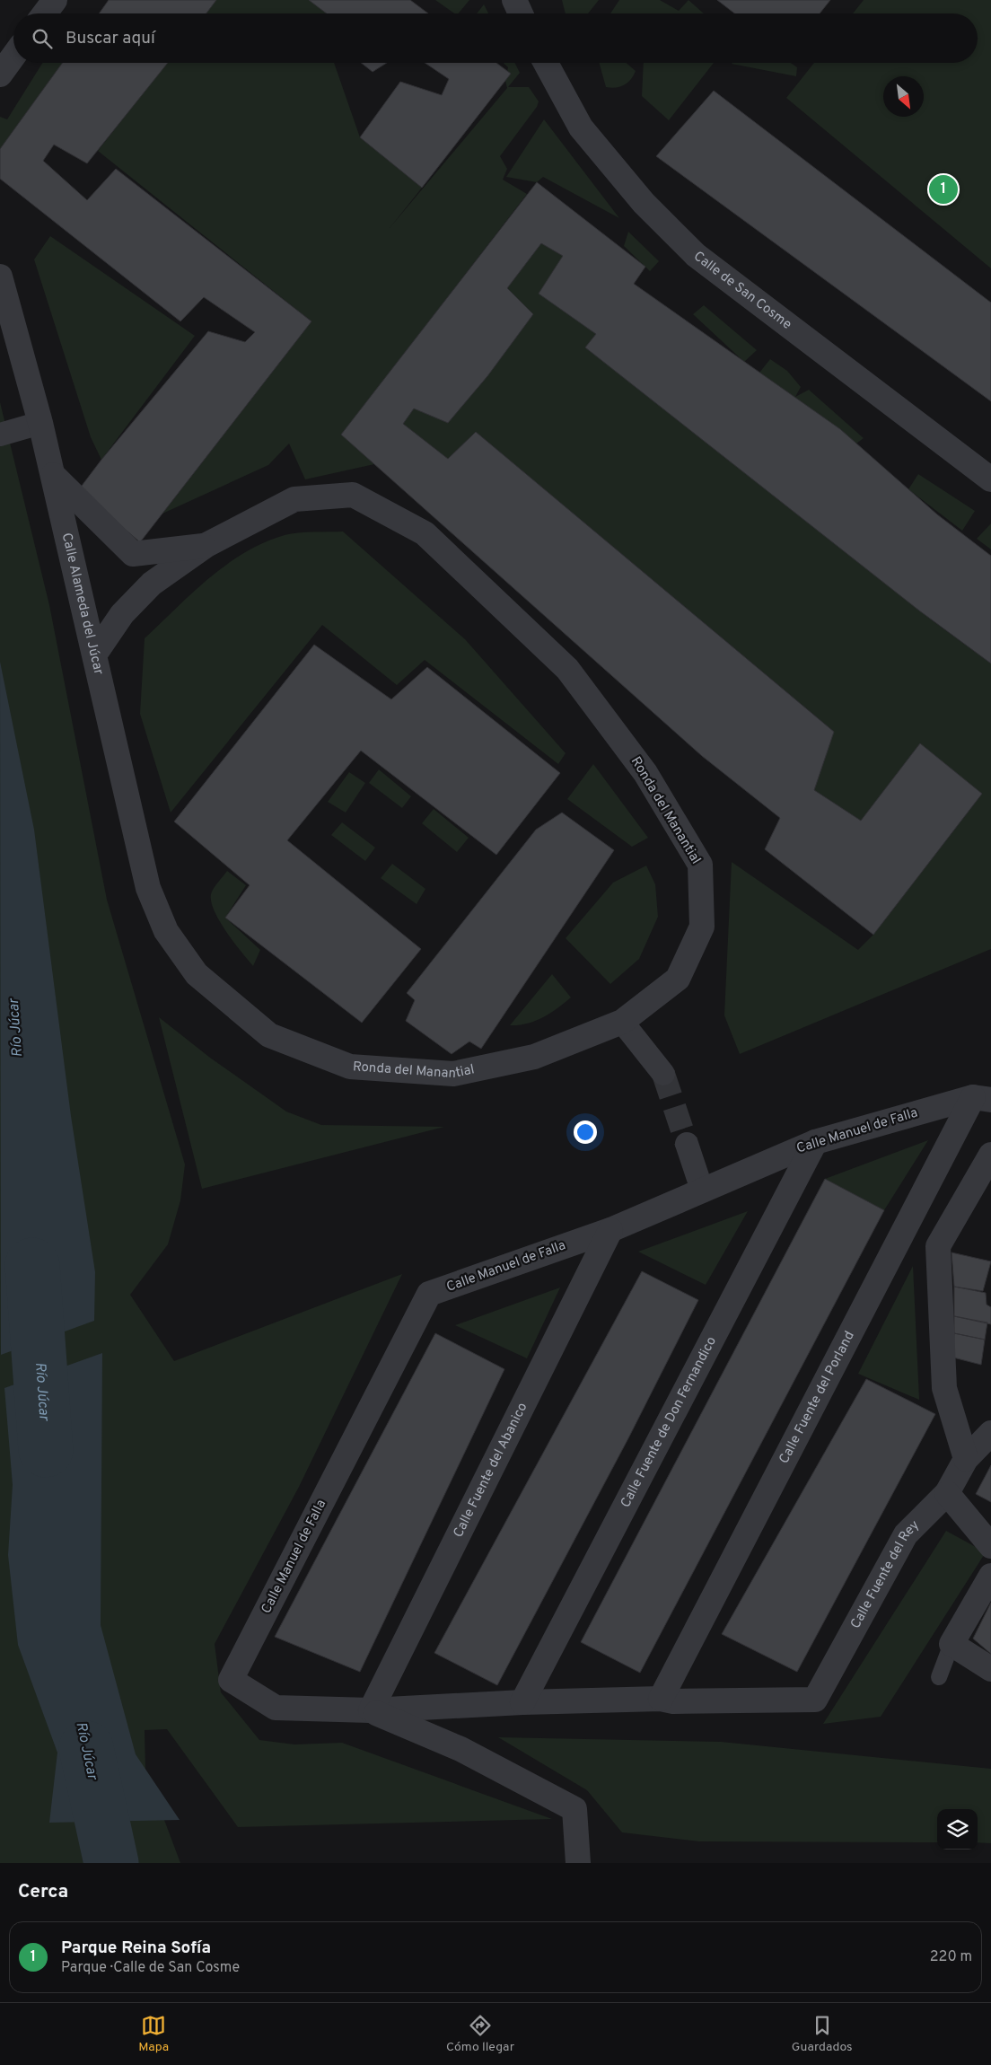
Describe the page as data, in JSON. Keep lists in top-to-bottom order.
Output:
{
  "streets": {
    "street": [
      "Calle de San Cosme",
      "Calle Alameda del Júcar",
      "Ronda del Manantial",
      "Calle Manuel de Falla",
      "Calle Fuente del Porland",
      "Calle Fuente de Don Fernandico",
      "Calle Fuente del Abanico",
      "Calle Fuente del Rey"
    ]
  },
  "crossings": [
    ["Calle Alameda del Júcar", "Ronda del Manantial"],
    ["Calle Manuel de Falla", "Calle Fuente del Porland"],
    ["Calle Manuel de Falla", "Calle Fuente de Don Fernandico"],
    ["Calle Manuel de Falla", "Calle Fuente del Abanico"],
    ["Calle Fuente del Porland", "Calle Fuente del Rey"]
  ],
  "water": ["Río Júcar"],
  "north": "bottom right",
  "page": {
    "search": "Buscar aquí",
    "pins": "1",
    "heading": "Cerca",
    "list": [
      {
        "mark": "1",
        "name": "Parque Reina Sofía",
        "note": "Parque · Calle de San Cosme",
        "value": "220 m"
      }
    ],
    "nav": ["Mapa", "Cómo llegar", "Guardados"]
  }
}
